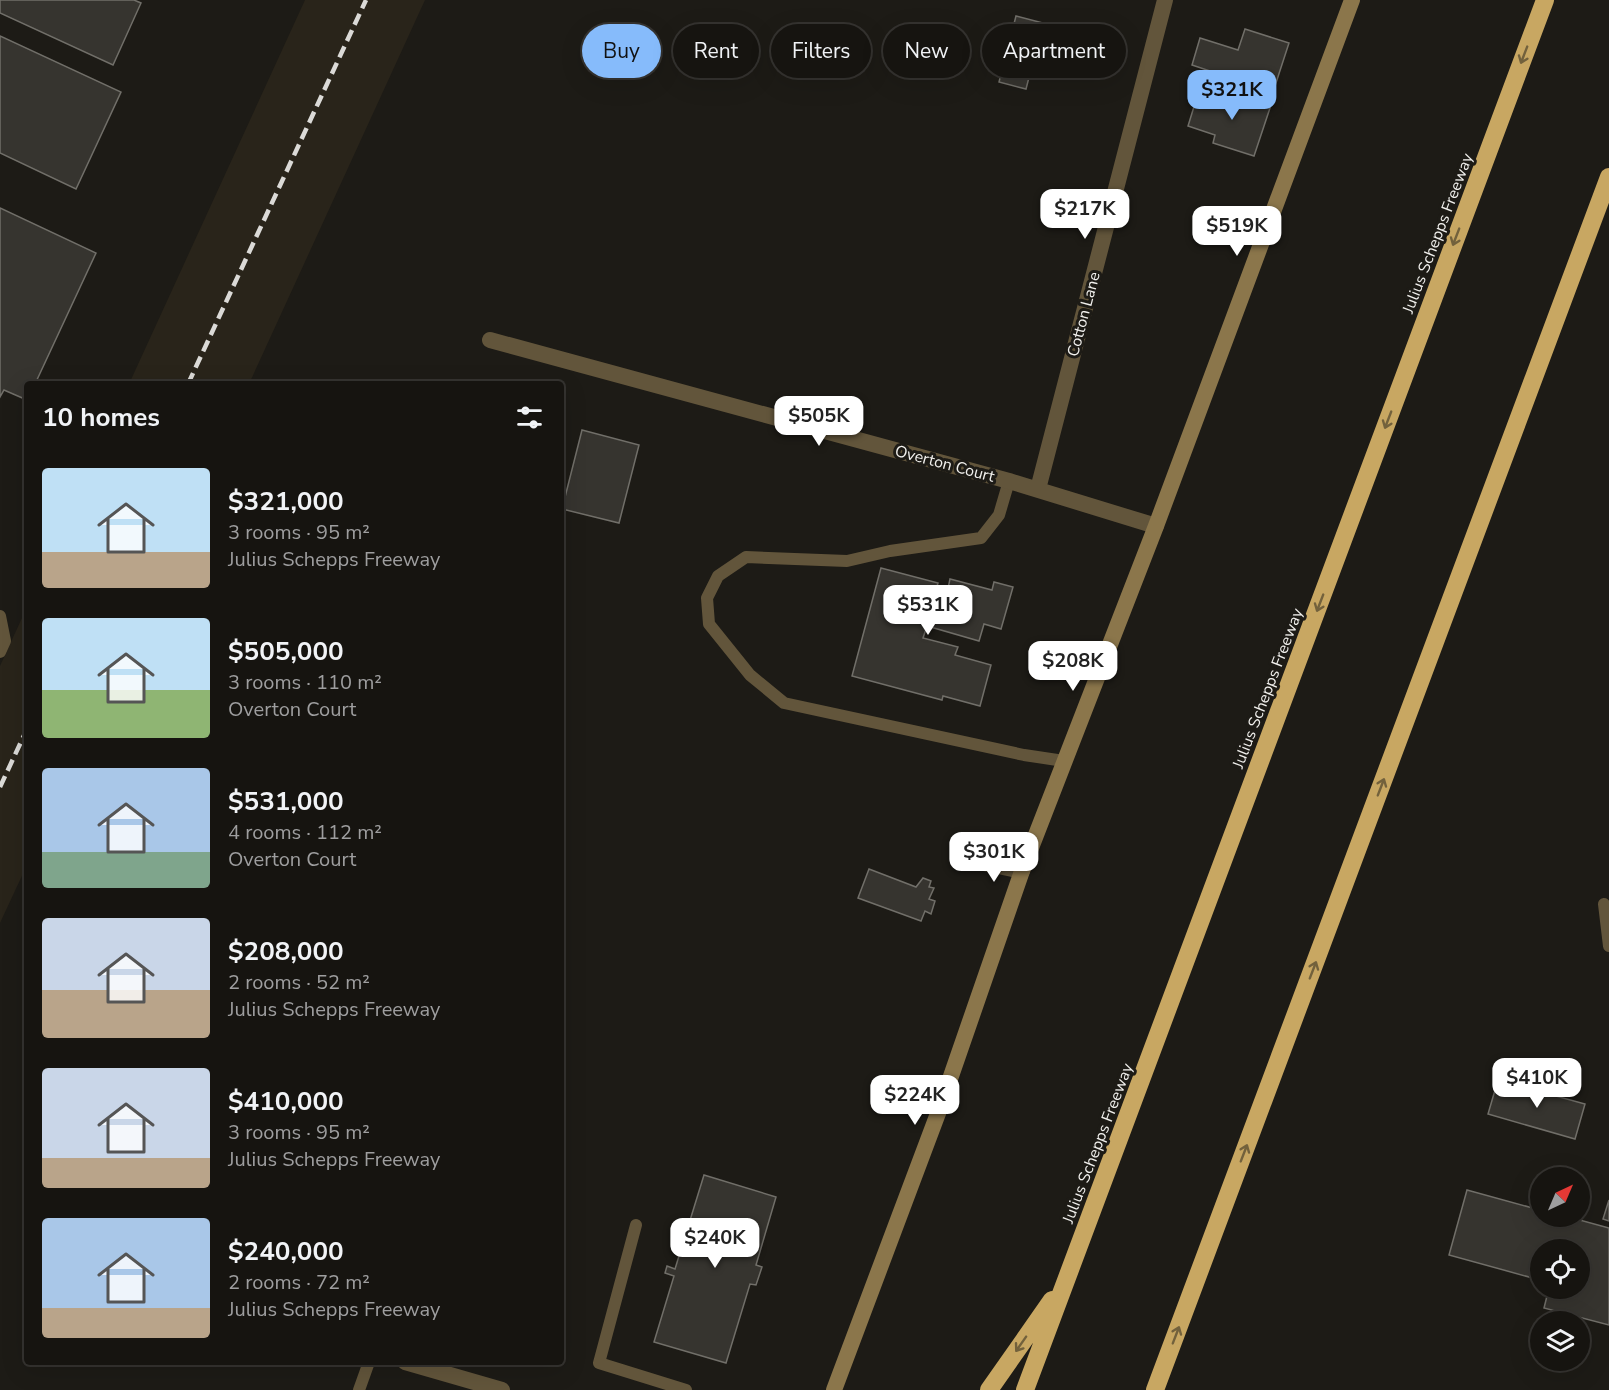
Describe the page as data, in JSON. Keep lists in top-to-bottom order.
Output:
{
  "streets": {
    "highway": ["Julius Schepps Freeway"],
    "street": ["Cotton Lane", "Overton Court"]
  },
  "crossings": [
    ["Cotton Lane", "Overton Court"]
  ],
  "north": "top right",
  "page": {
    "chip": [
      "Buy",
      "Rent",
      "Filters",
      "New",
      "Apartment"
    ],
    "price": [
      "$321K",
      "$217K",
      "$519K",
      "$505K",
      "$531K",
      "$208K",
      "$301K",
      "$410K",
      "$224K",
      "$240K"
    ],
    "heading": "10 homes",
    "list": [
      {
        "name": "$321,000",
        "note": "3 rooms · 95 m² · Julius Schepps Freeway"
      },
      {
        "name": "$505,000",
        "note": "3 rooms · 110 m² · Overton Court"
      },
      {
        "name": "$531,000",
        "note": "4 rooms · 112 m² · Overton Court"
      },
      {
        "name": "$208,000",
        "note": "2 rooms · 52 m² · Julius Schepps Freeway"
      },
      {
        "name": "$410,000",
        "note": "3 rooms · 95 m² · Julius Schepps Freeway"
      },
      {
        "name": "$240,000",
        "note": "2 rooms · 72 m² · Julius Schepps Freeway"
      }
    ]
  }
}
